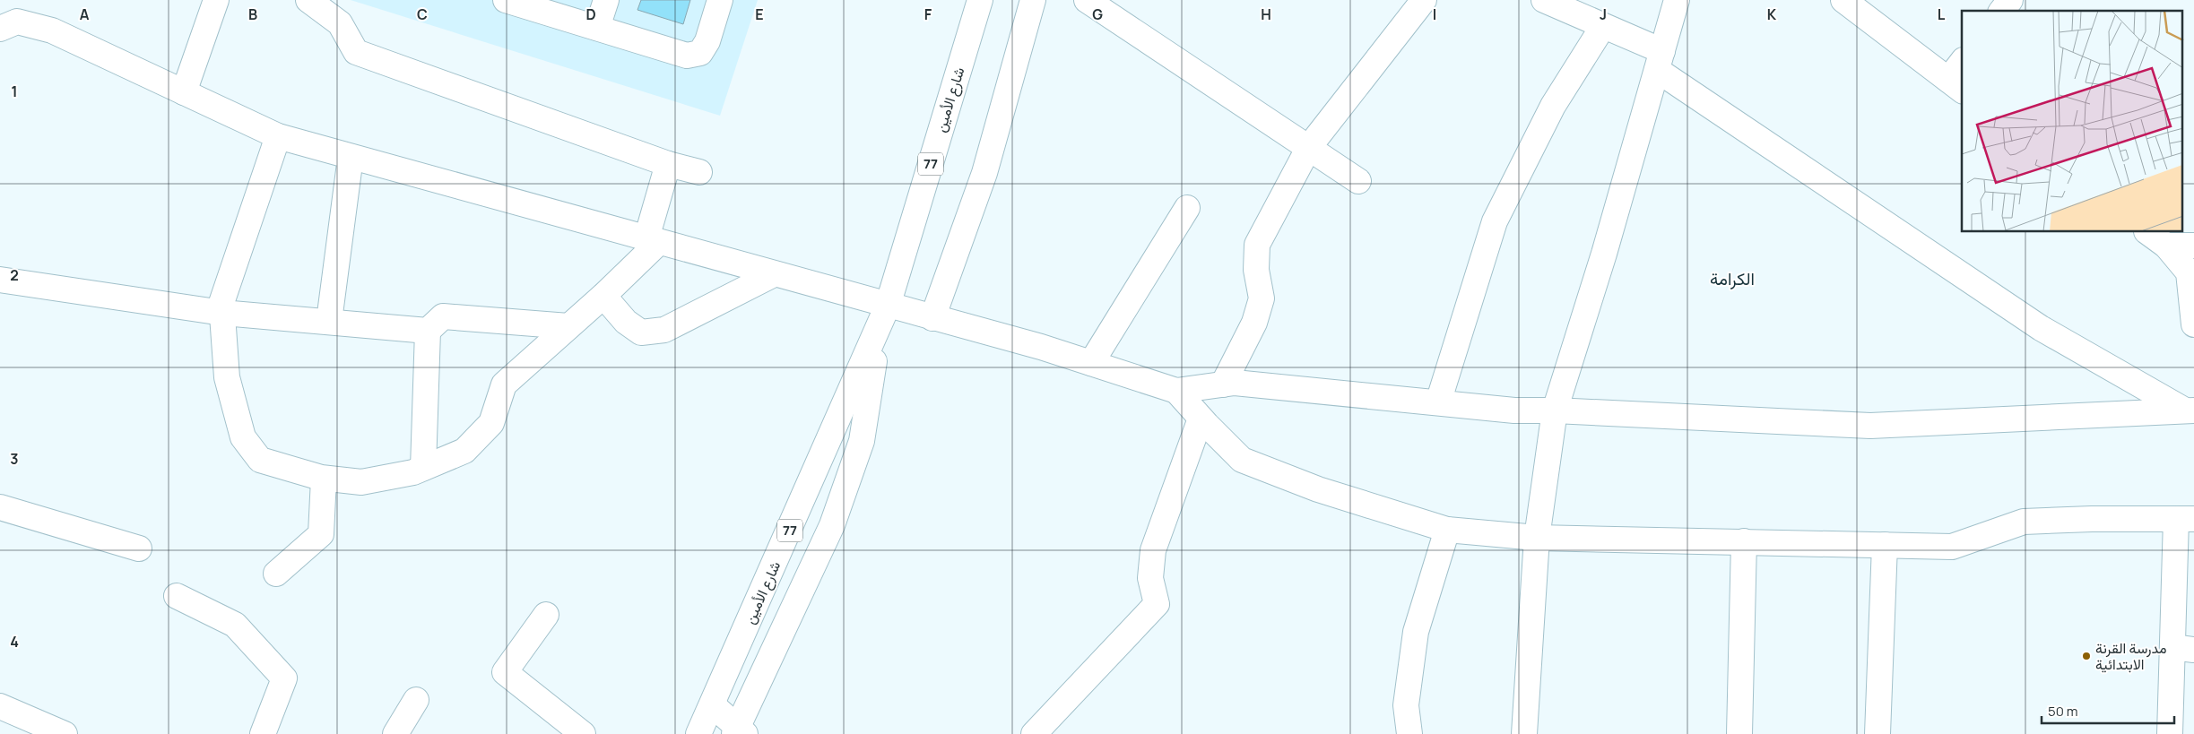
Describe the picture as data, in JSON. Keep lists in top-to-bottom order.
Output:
{
  "streets": {
    "street": ["شارع الأمين", "77"]
  },
  "districts": ["الكرامة"],
  "places": ["مدرسة القرنة الابتدائية"],
  "scale_bar": "50 m",
  "grid": {
    "columns": [
      "A",
      "B",
      "C",
      "D",
      "E",
      "F",
      "G",
      "H",
      "I",
      "J",
      "K",
      "L"
    ],
    "rows": [
      "1",
      "2",
      "3",
      "4"
    ]
  }
}
